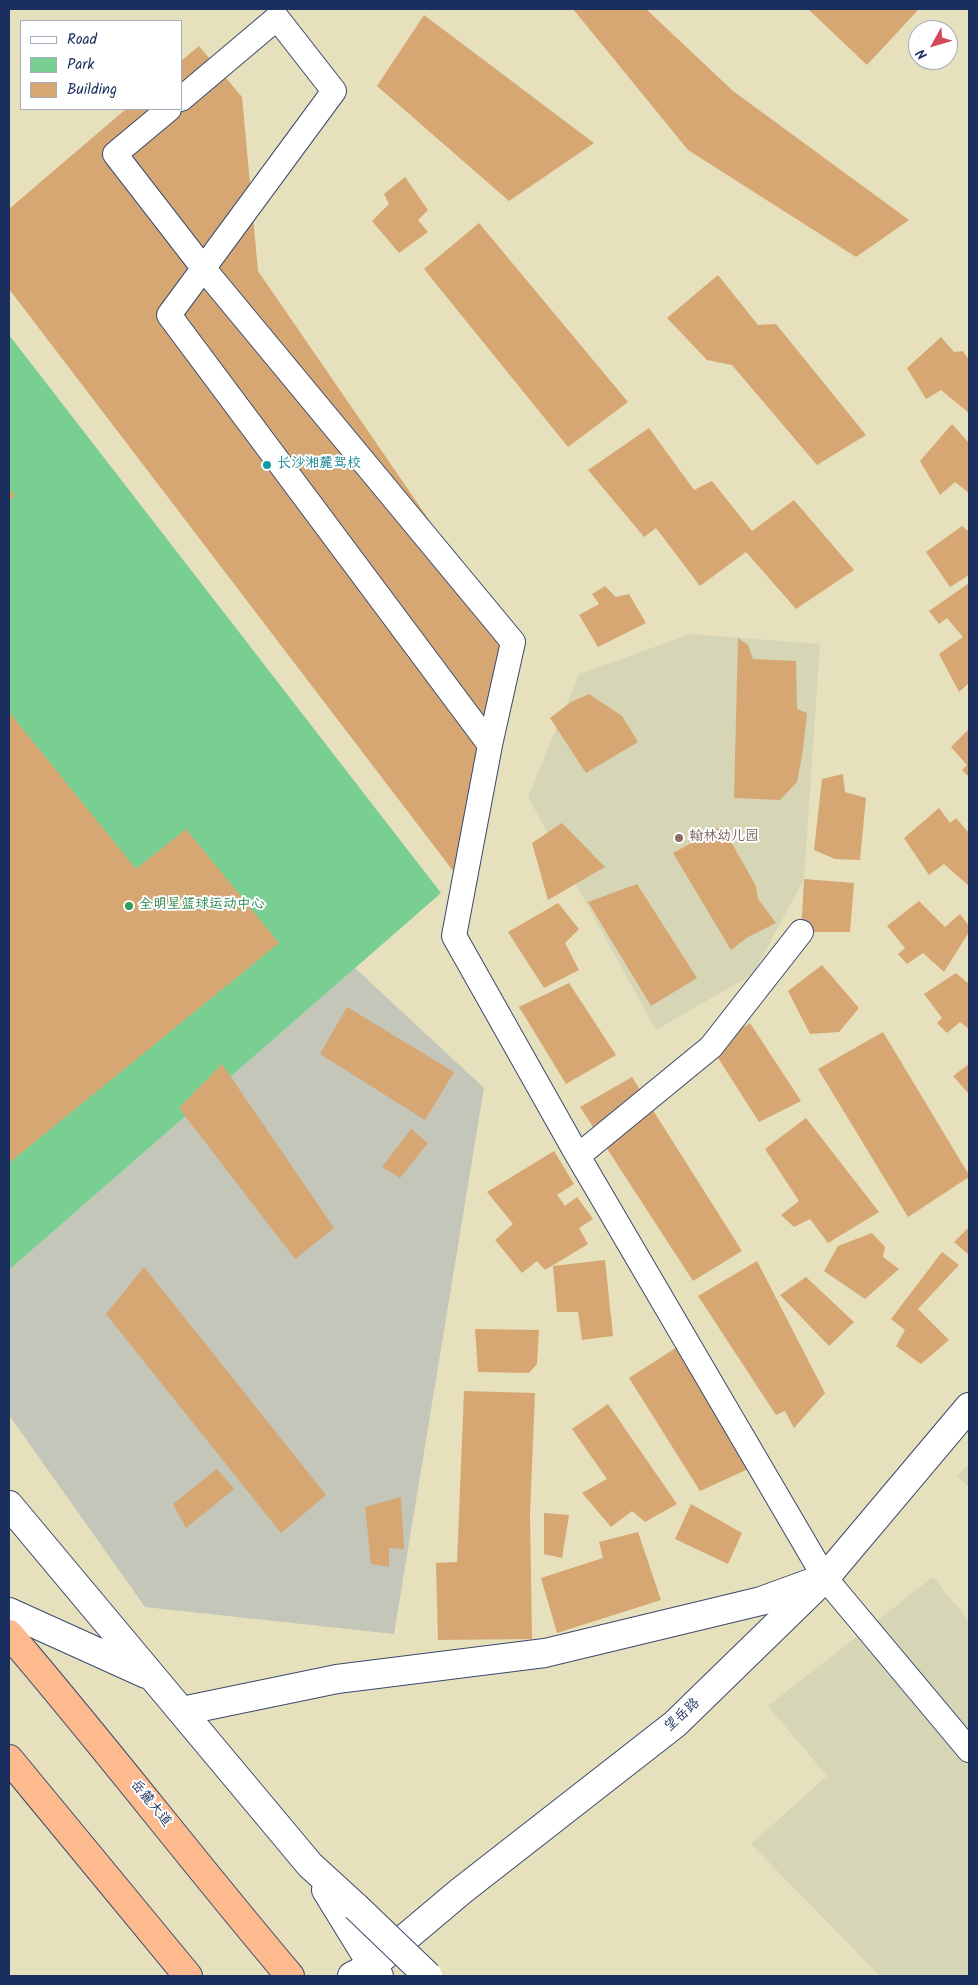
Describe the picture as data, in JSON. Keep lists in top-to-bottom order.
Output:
{
  "streets": {
    "highway": ["岳麓大道"],
    "street": ["望岳路"]
  },
  "places": ["长沙湘麓驾校", "翰林幼儿园", "全明星篮球运动中心"],
  "legend": ["Road", "Park", "Building"],
  "north": "bottom left"
}
